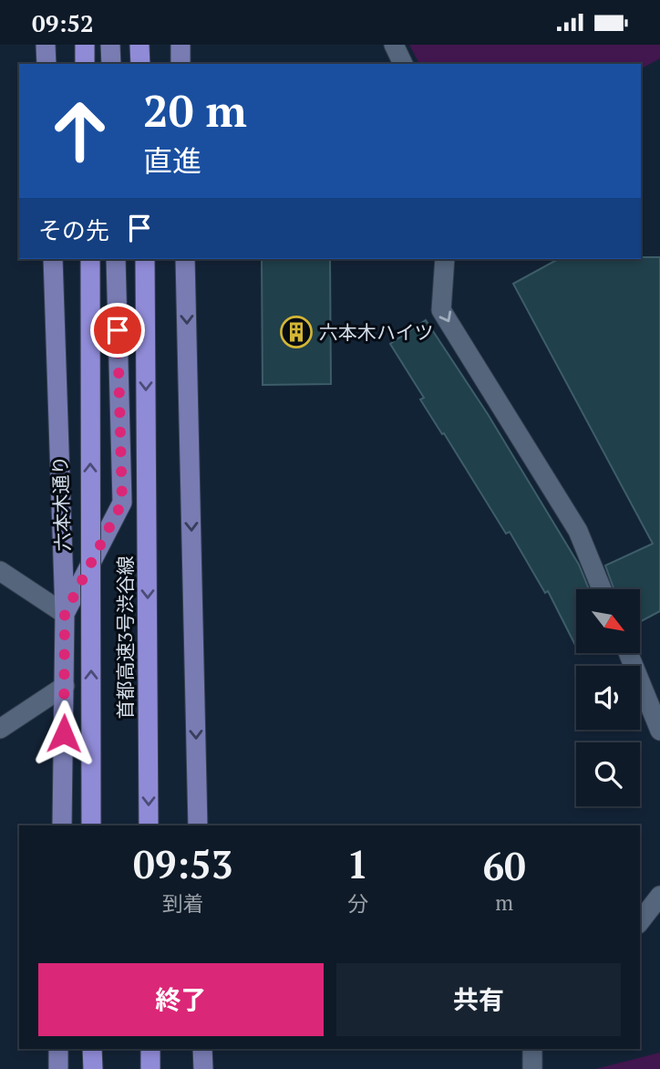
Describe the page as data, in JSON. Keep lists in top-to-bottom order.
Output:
{
  "streets": {
    "highway": ["首都高速3号渋谷線"],
    "main road": ["六本木通り"]
  },
  "places": {
    "building": ["六本木ハイツ"]
  },
  "north": "bottom right",
  "page": {
    "status": "09:52",
    "turn": ["20 m", "直進"],
    "then": "その先",
    "eta": [
      "09:53",
      "到着",
      "1",
      "分",
      "60",
      "m"
    ],
    "buttons": ["終了", "共有"]
  }
}
